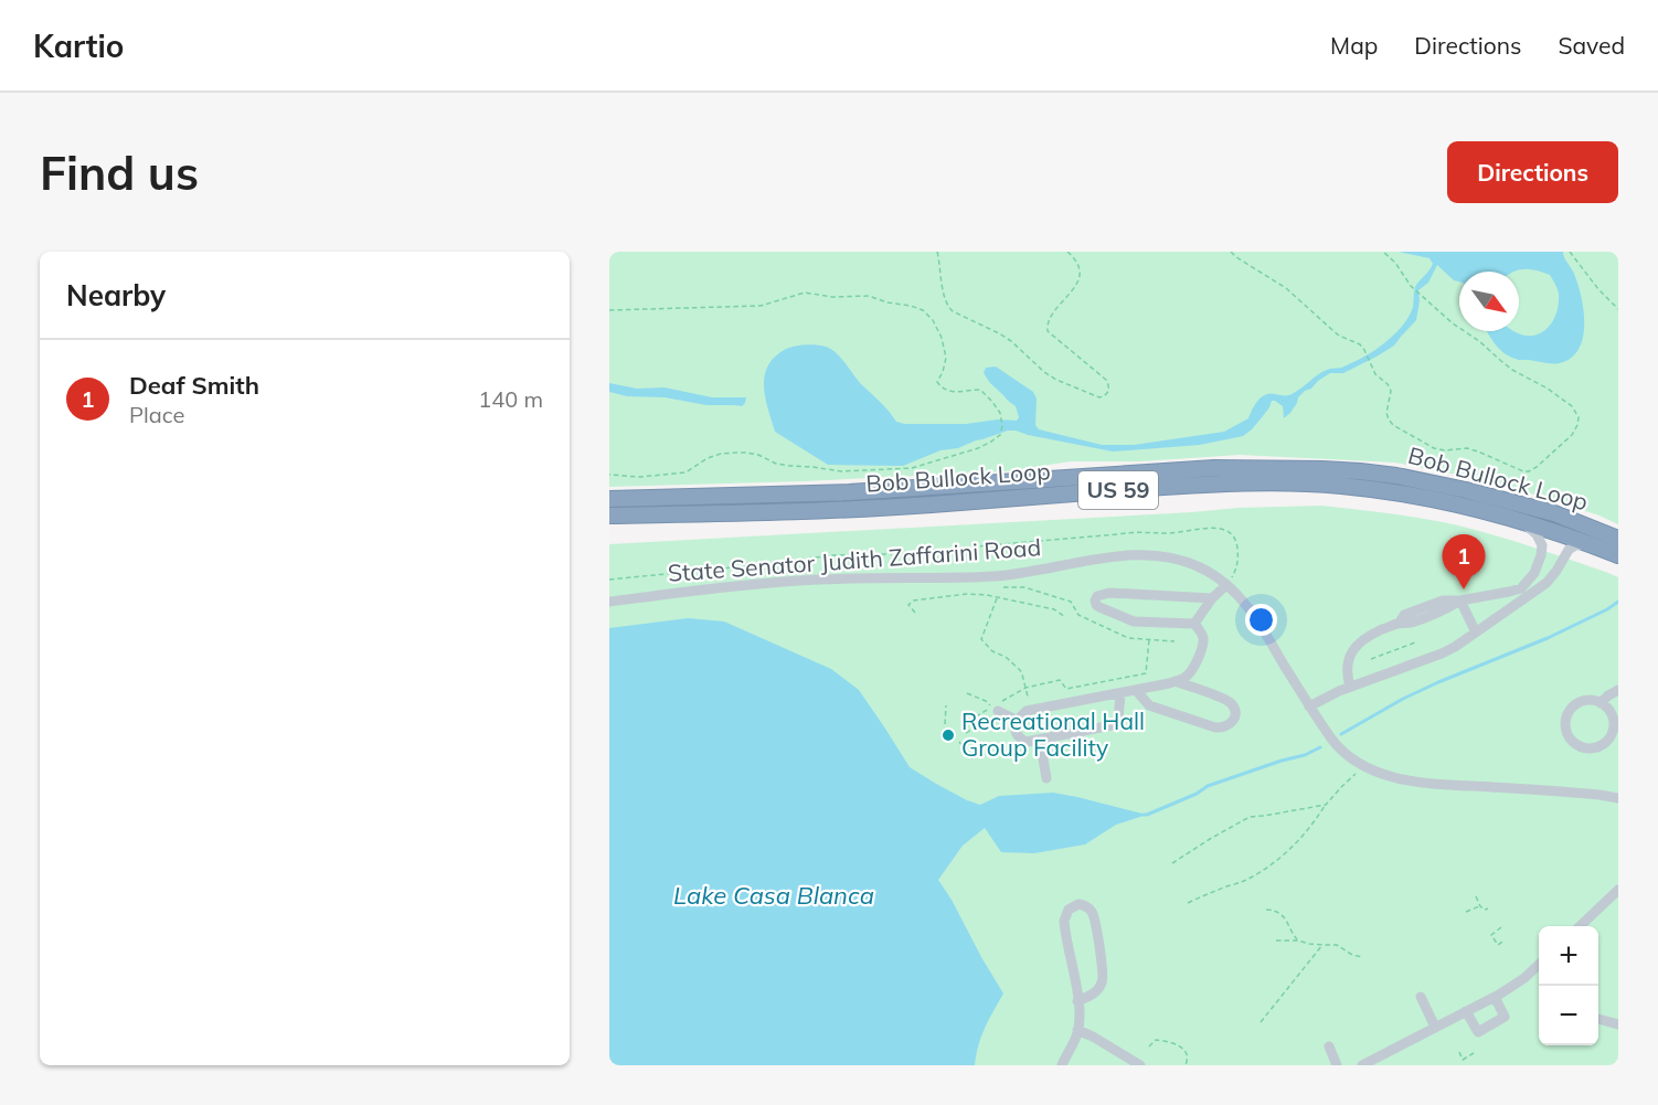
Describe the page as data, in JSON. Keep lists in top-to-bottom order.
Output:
{
  "streets": {
    "highway": ["Bob Bullock Loop", "US 59"],
    "street": ["State Senator Judith Zaffarini Road"]
  },
  "water": ["Lake Casa Blanca"],
  "places": ["Recreational Hall Group Facility"],
  "north": "bottom right",
  "page": {
    "header": "Kartio",
    "nav": ["Map", "Directions", "Saved"],
    "buttons": "Directions",
    "title": "Find us",
    "heading": "Nearby",
    "list": [
      {
        "mark": "1",
        "name": "Deaf Smith",
        "note": "Place",
        "value": "140 m"
      }
    ],
    "pins": "1",
    "map_buttons": ["+", "−"]
  }
}
